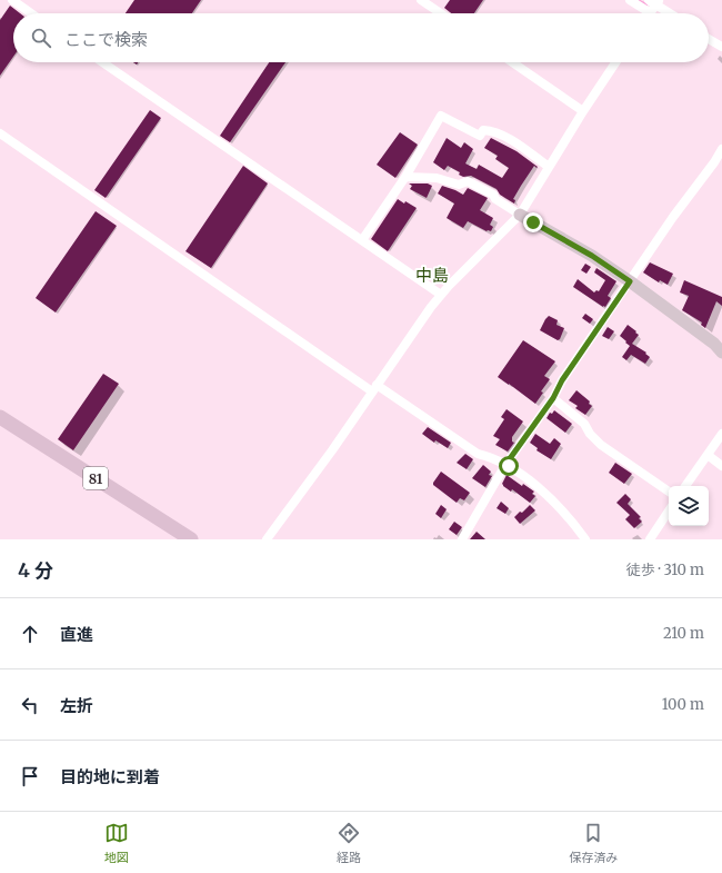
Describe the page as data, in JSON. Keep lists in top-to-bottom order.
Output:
{
  "streets": {
    "main road": ["81"]
  },
  "districts": ["中島"],
  "page": {
    "search": "ここで検索",
    "heading": ["4 分", "徒歩 · 310 m"],
    "list": [
      ["直進", "210 m"],
      ["左折", "100 m"],
      "目的地に到着"
    ],
    "nav": ["地図", "経路", "保存済み"]
  }
}
